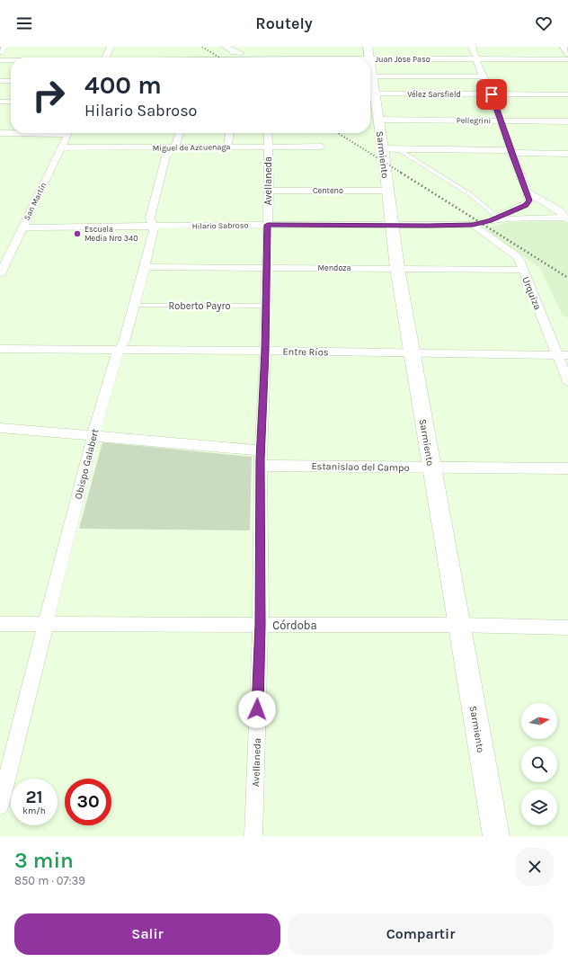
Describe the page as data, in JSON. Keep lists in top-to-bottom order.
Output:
{
  "streets": {
    "street": [
      "Juan Jose Paso",
      "Vélez Sarsfield",
      "Pellegrini",
      "Miguel de Azcuenaga",
      "Sarmiento",
      "Avellaneda",
      "Centeno",
      "San Martín",
      "Hilario Sabroso",
      "Mendoza",
      "Urquiza",
      "Entre Ríos",
      "Obispo Galabert",
      "Estanislao del Campo",
      "Córdoba"
    ],
    "lane": ["Roberto Payro"]
  },
  "crossings": [
    ["Vélez Sarsfield", "Sarmiento"],
    ["Pellegrini", "Sarmiento"],
    ["Miguel de Azcuenaga", "Avellaneda"],
    ["Miguel de Azcuenaga", "San Martín"],
    ["Miguel de Azcuenaga", "Obispo Galabert"],
    ["Sarmiento", "Centeno"],
    ["Sarmiento", "Hilario Sabroso"],
    ["Sarmiento", "Mendoza"],
    ["Sarmiento", "Entre Ríos"],
    ["Sarmiento", "Estanislao del Campo"],
    ["Sarmiento", "Córdoba"],
    ["Avellaneda", "Centeno"],
    ["Avellaneda", "Hilario Sabroso"],
    ["Avellaneda", "Mendoza"],
    ["Avellaneda", "Roberto Payro"],
    ["Avellaneda", "Entre Ríos"],
    ["Avellaneda", "Estanislao del Campo"],
    ["Avellaneda", "Córdoba"],
    ["San Martín", "Hilario Sabroso"],
    ["Hilario Sabroso", "Urquiza"],
    ["Hilario Sabroso", "Obispo Galabert"],
    ["Mendoza", "Urquiza"],
    ["Mendoza", "Obispo Galabert"],
    ["Urquiza", "Entre Ríos"],
    ["Roberto Payro", "Obispo Galabert"],
    ["Entre Ríos", "Obispo Galabert"],
    ["Obispo Galabert", "Córdoba"]
  ],
  "places": ["Escuela Media Nro 340"],
  "north": "right",
  "page": {
    "header": "Routely",
    "turn": ["400 m", "Hilario Sabroso"],
    "speed": "21 km/h",
    "limit": "30",
    "heading": ["3 min", "850 m · 07:39"],
    "buttons": ["Salir", "Compartir"]
  }
}
